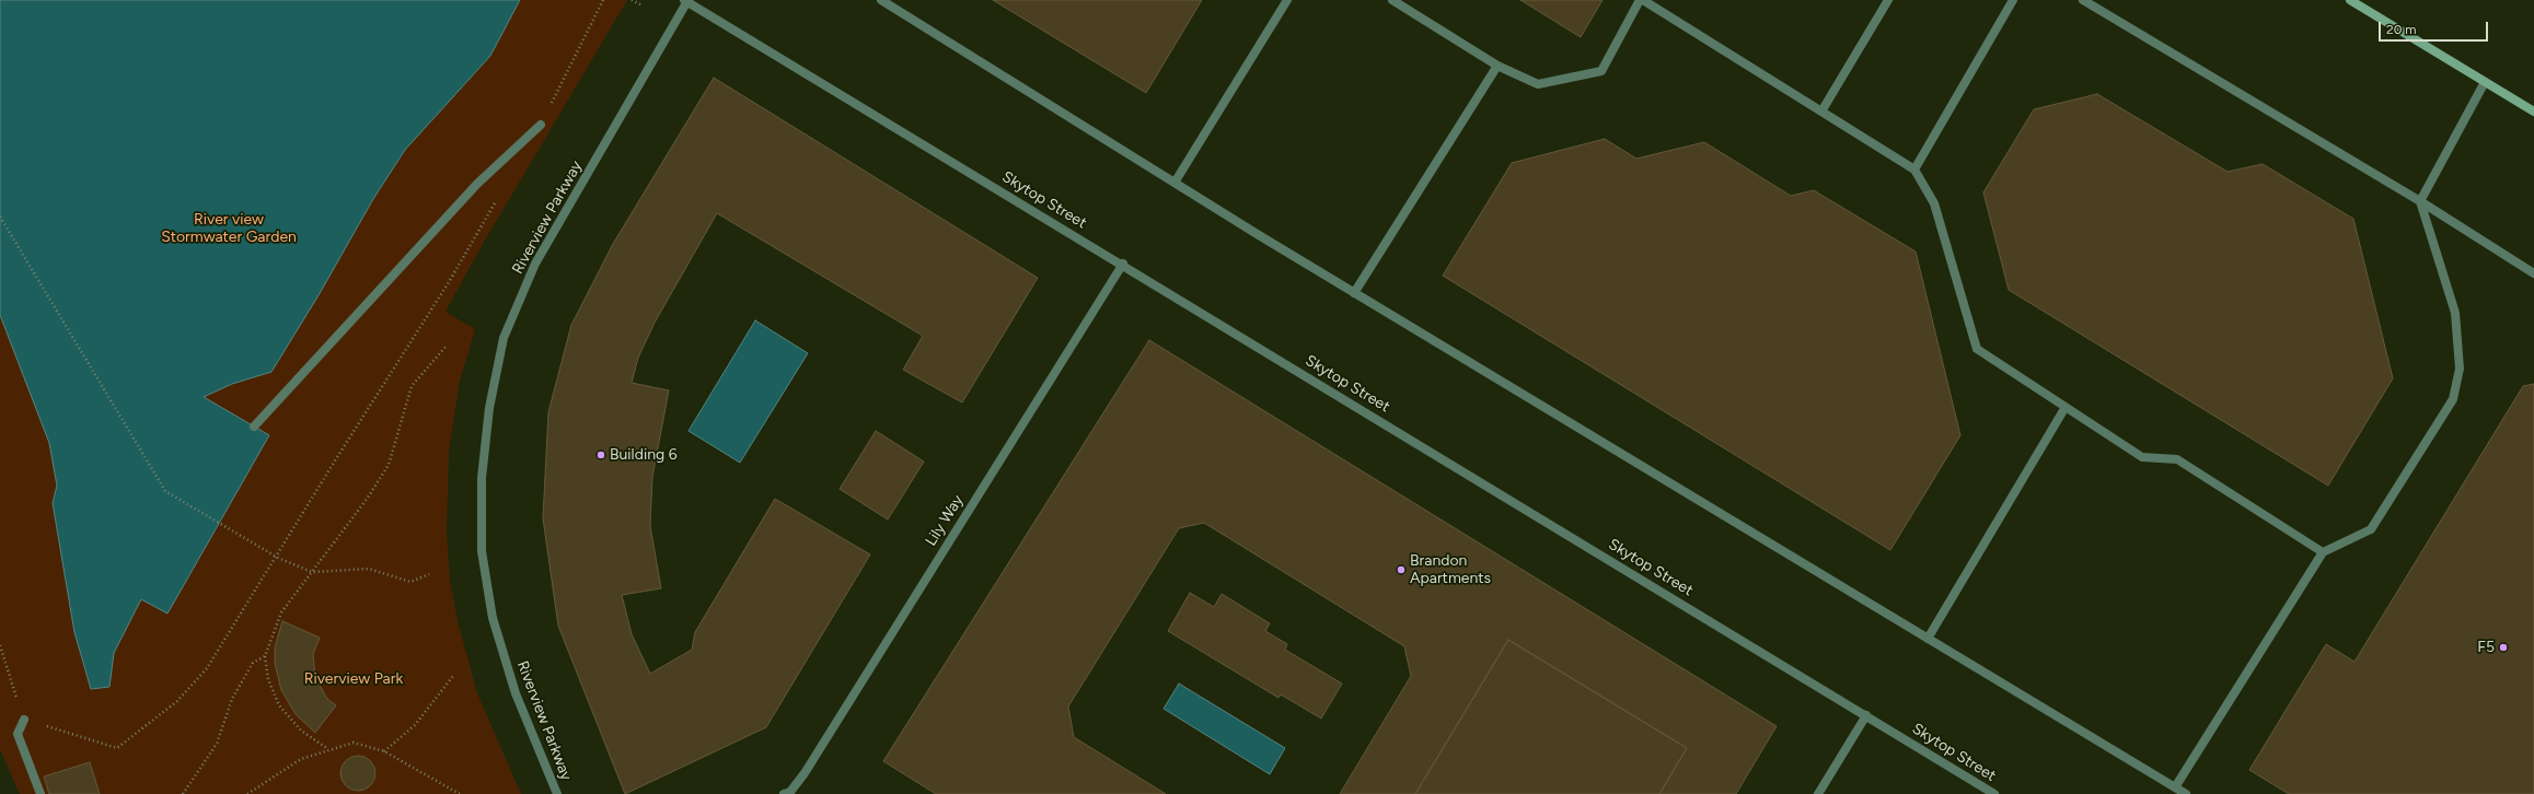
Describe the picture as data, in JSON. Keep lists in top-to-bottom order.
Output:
{
  "streets": {
    "street": ["Skytop Street", "Riverview Parkway", "Lily Way"]
  },
  "crossings": [
    ["Skytop Street", "Riverview Parkway"],
    ["Skytop Street", "Lily Way"]
  ],
  "parks": ["River view Stormwater Garden", "Riverview Park"],
  "places": ["Building 6", "Brandon Apartments", "F5"],
  "scale_bar": "20 m"
}
